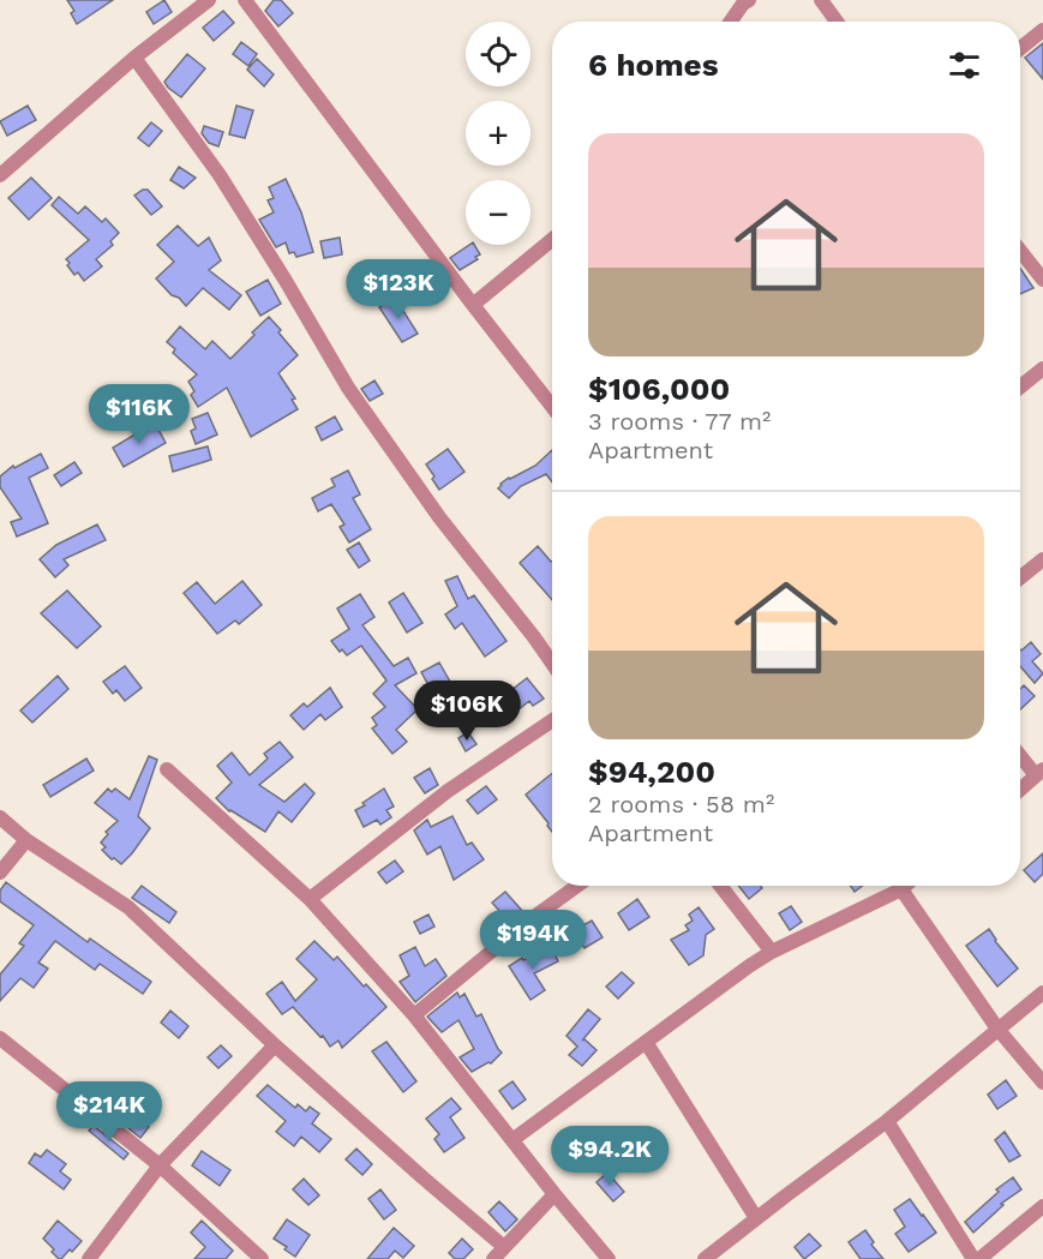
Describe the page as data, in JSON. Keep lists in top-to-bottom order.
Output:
{
  "page": {
    "map_buttons": ["+", "−"],
    "heading": "6 homes",
    "list": [
      {
        "name": "$106,000",
        "note": "3 rooms · 77 m² · Apartment"
      },
      {
        "name": "$94,200",
        "note": "2 rooms · 58 m² · Apartment"
      }
    ],
    "price": [
      "$123K",
      "$116K",
      "$106K",
      "$194K",
      "$214K",
      "$94.2K"
    ]
  }
}
